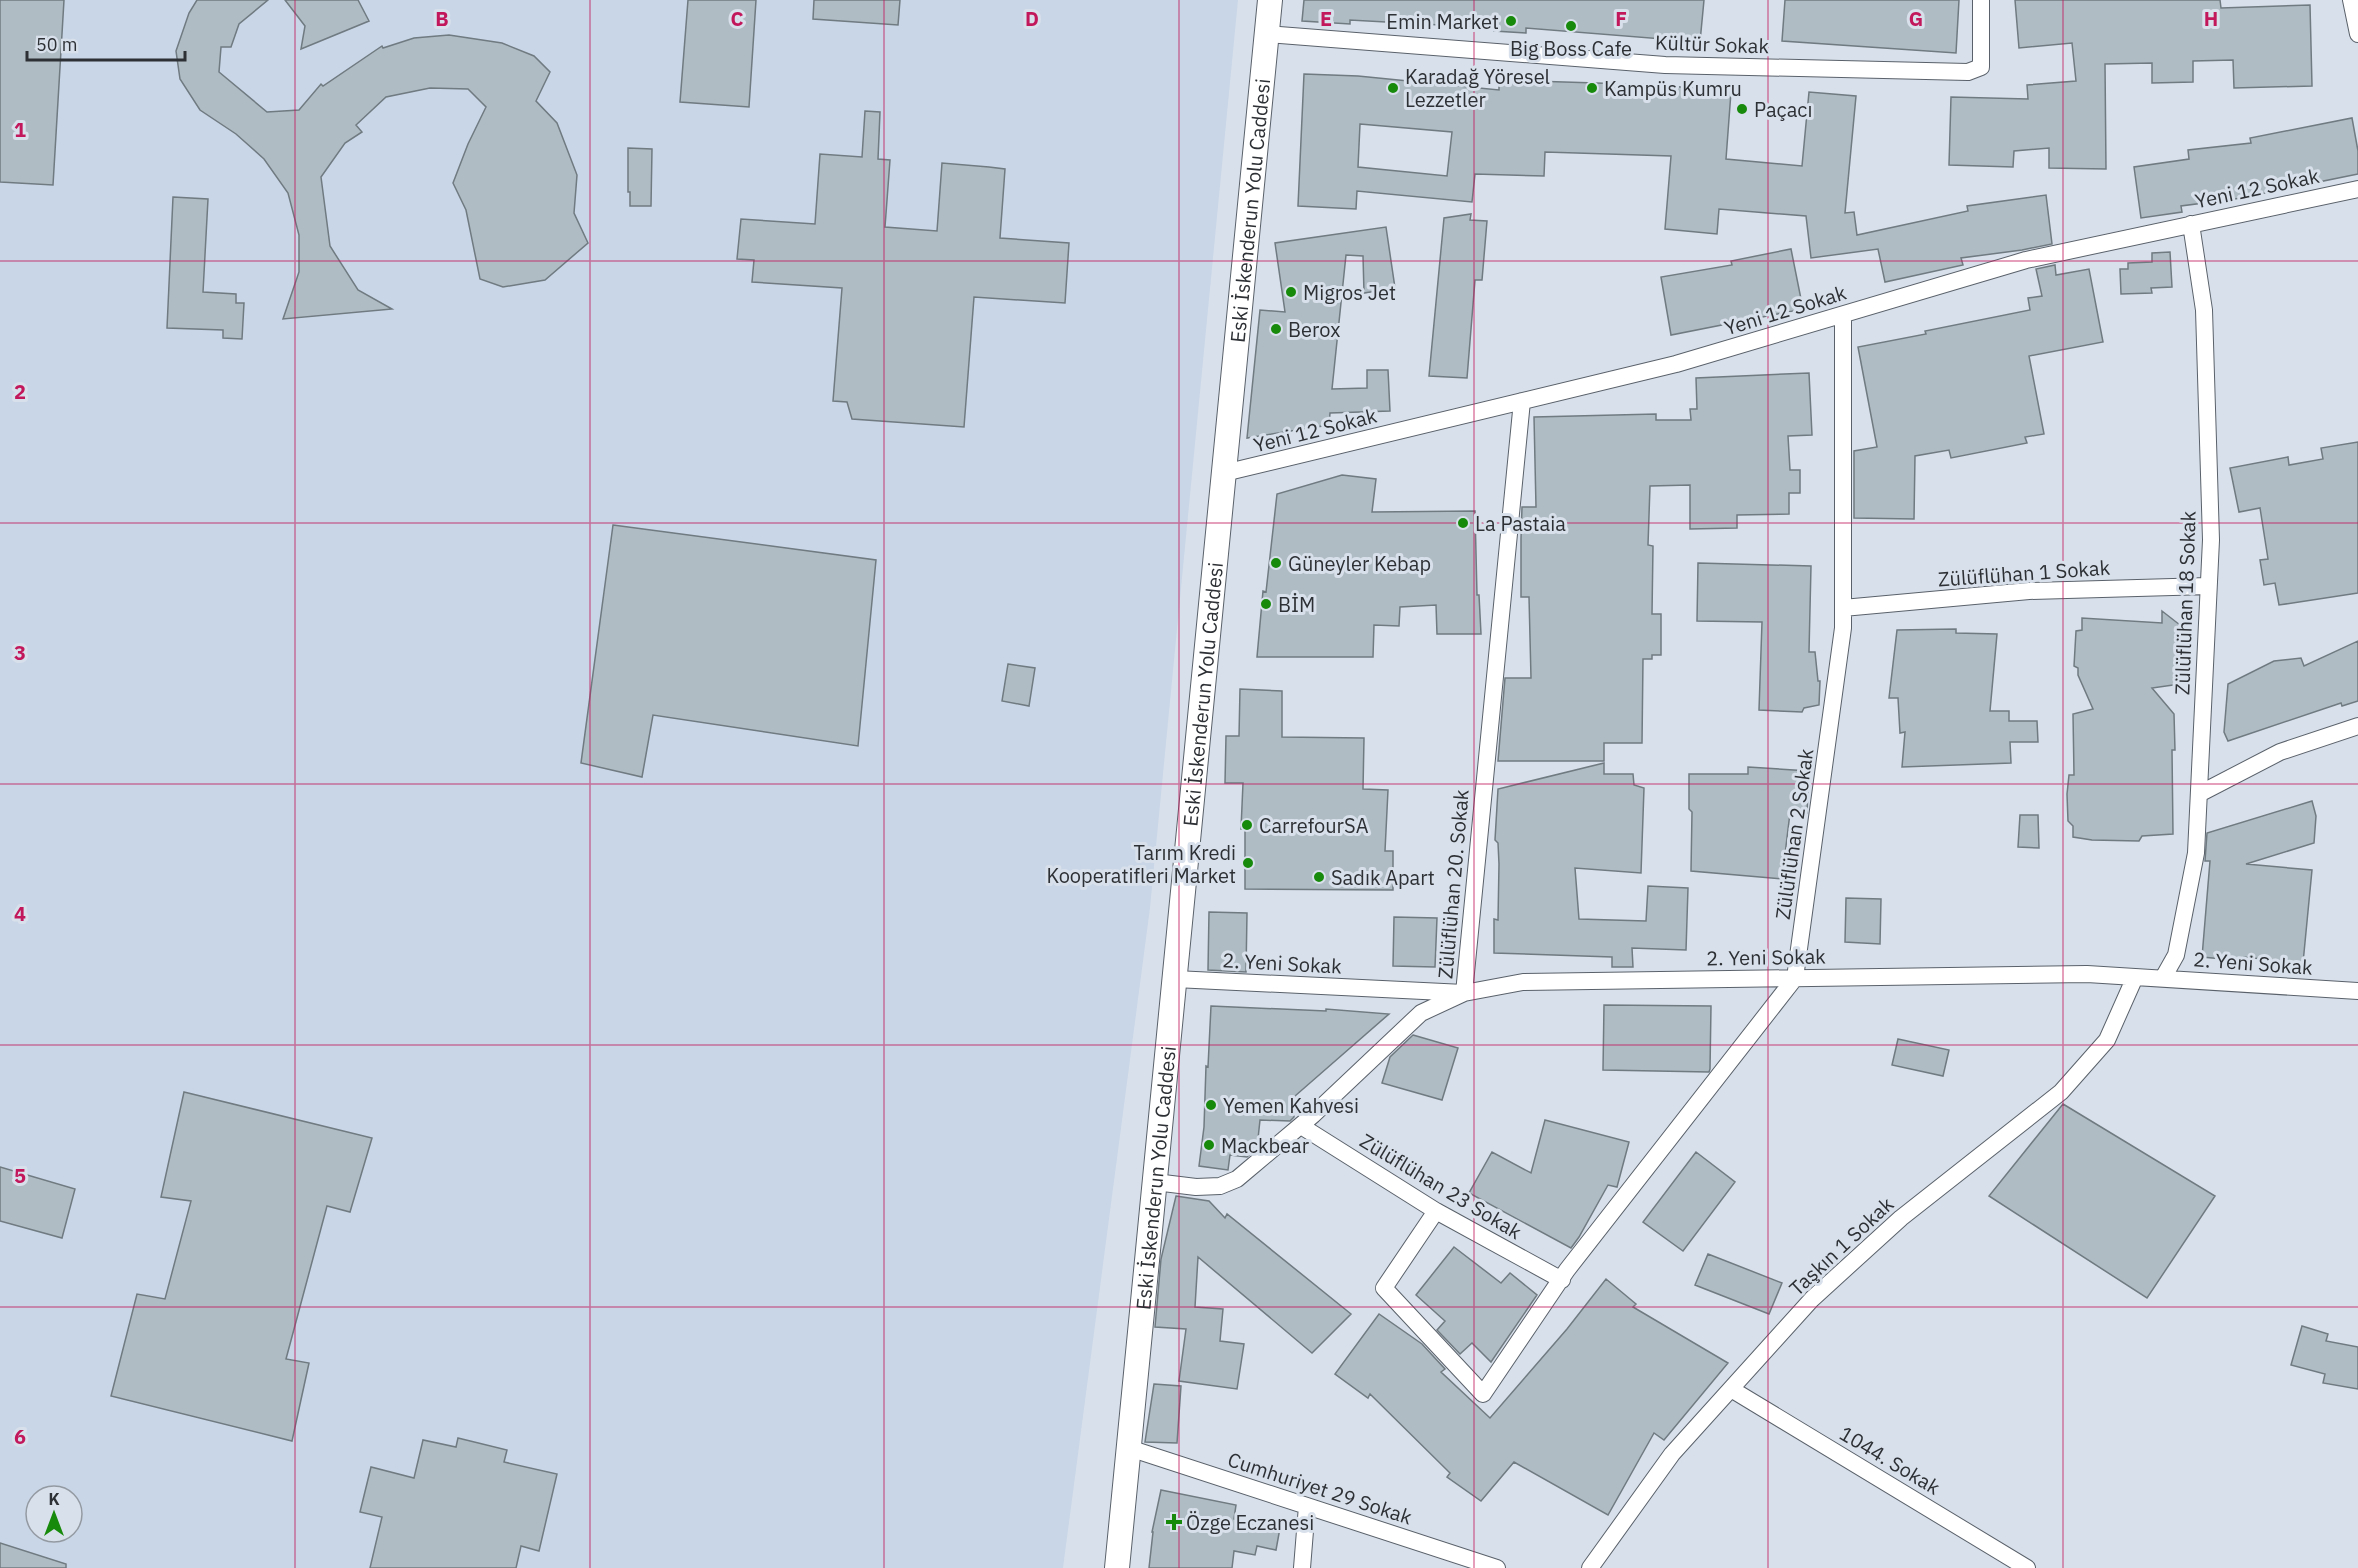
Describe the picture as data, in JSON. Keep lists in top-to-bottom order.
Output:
{
  "streets": {
    "street": [
      "Kültür Sokak",
      "Yeni 12 Sokak",
      "Eski İskenderun Yolu Caddesi",
      "Zülüflühan 1 Sokak",
      "Zülüflühan 18 Sokak",
      "Zülüflühan 2 Sokak",
      "Zülüflühan 20. Sokak",
      "2. Yeni Sokak",
      "Zülüflühan 23 Sokak",
      "Taşkın 1 Sokak",
      "1044. Sokak",
      "Cumhuriyet 29 Sokak"
    ]
  },
  "crossings": [
    ["Kültür Sokak", "Eski İskenderun Yolu Caddesi"],
    ["Yeni 12 Sokak", "Eski İskenderun Yolu Caddesi"],
    ["Yeni 12 Sokak", "Zülüflühan 18 Sokak"],
    ["Yeni 12 Sokak", "Zülüflühan 2 Sokak"],
    ["Yeni 12 Sokak", "Zülüflühan 20. Sokak"],
    ["Eski İskenderun Yolu Caddesi", "Zülüflühan 20. Sokak"],
    ["Eski İskenderun Yolu Caddesi", "2. Yeni Sokak"],
    ["Eski İskenderun Yolu Caddesi", "Cumhuriyet 29 Sokak"],
    ["Zülüflühan 1 Sokak", "Zülüflühan 18 Sokak"],
    ["Zülüflühan 1 Sokak", "Zülüflühan 2 Sokak"],
    ["Zülüflühan 18 Sokak", "2. Yeni Sokak"],
    ["Zülüflühan 2 Sokak", "2. Yeni Sokak"],
    ["Zülüflühan 2 Sokak", "Zülüflühan 23 Sokak"],
    ["Zülüflühan 20. Sokak", "2. Yeni Sokak"],
    ["Zülüflühan 20. Sokak", "Zülüflühan 23 Sokak"],
    ["2. Yeni Sokak", "Taşkın 1 Sokak"],
    ["Taşkın 1 Sokak", "1044. Sokak"]
  ],
  "places": {
    "other": [
      "Emin Market",
      "Big Boss Cafe",
      "Karadağ Yöresel Lezzetler",
      "Kampüs Kumru",
      "Paçacı",
      "Migros Jet",
      "Berox",
      "La Pastaia",
      "Güneyler Kebap",
      "BİM",
      "CarrefourSA",
      "Tarım Kredi Kooperatifleri Market",
      "Sadık Apart",
      "Yemen Kahvesi",
      "Mackbear"
    ],
    "health": ["Özge Eczanesi"]
  },
  "scale_bar": "50 m",
  "north": "top",
  "grid": {
    "columns": [
      "B",
      "C",
      "D",
      "E",
      "F",
      "G",
      "H"
    ],
    "rows": [
      "1",
      "2",
      "3",
      "4",
      "5",
      "6"
    ]
  }
}
